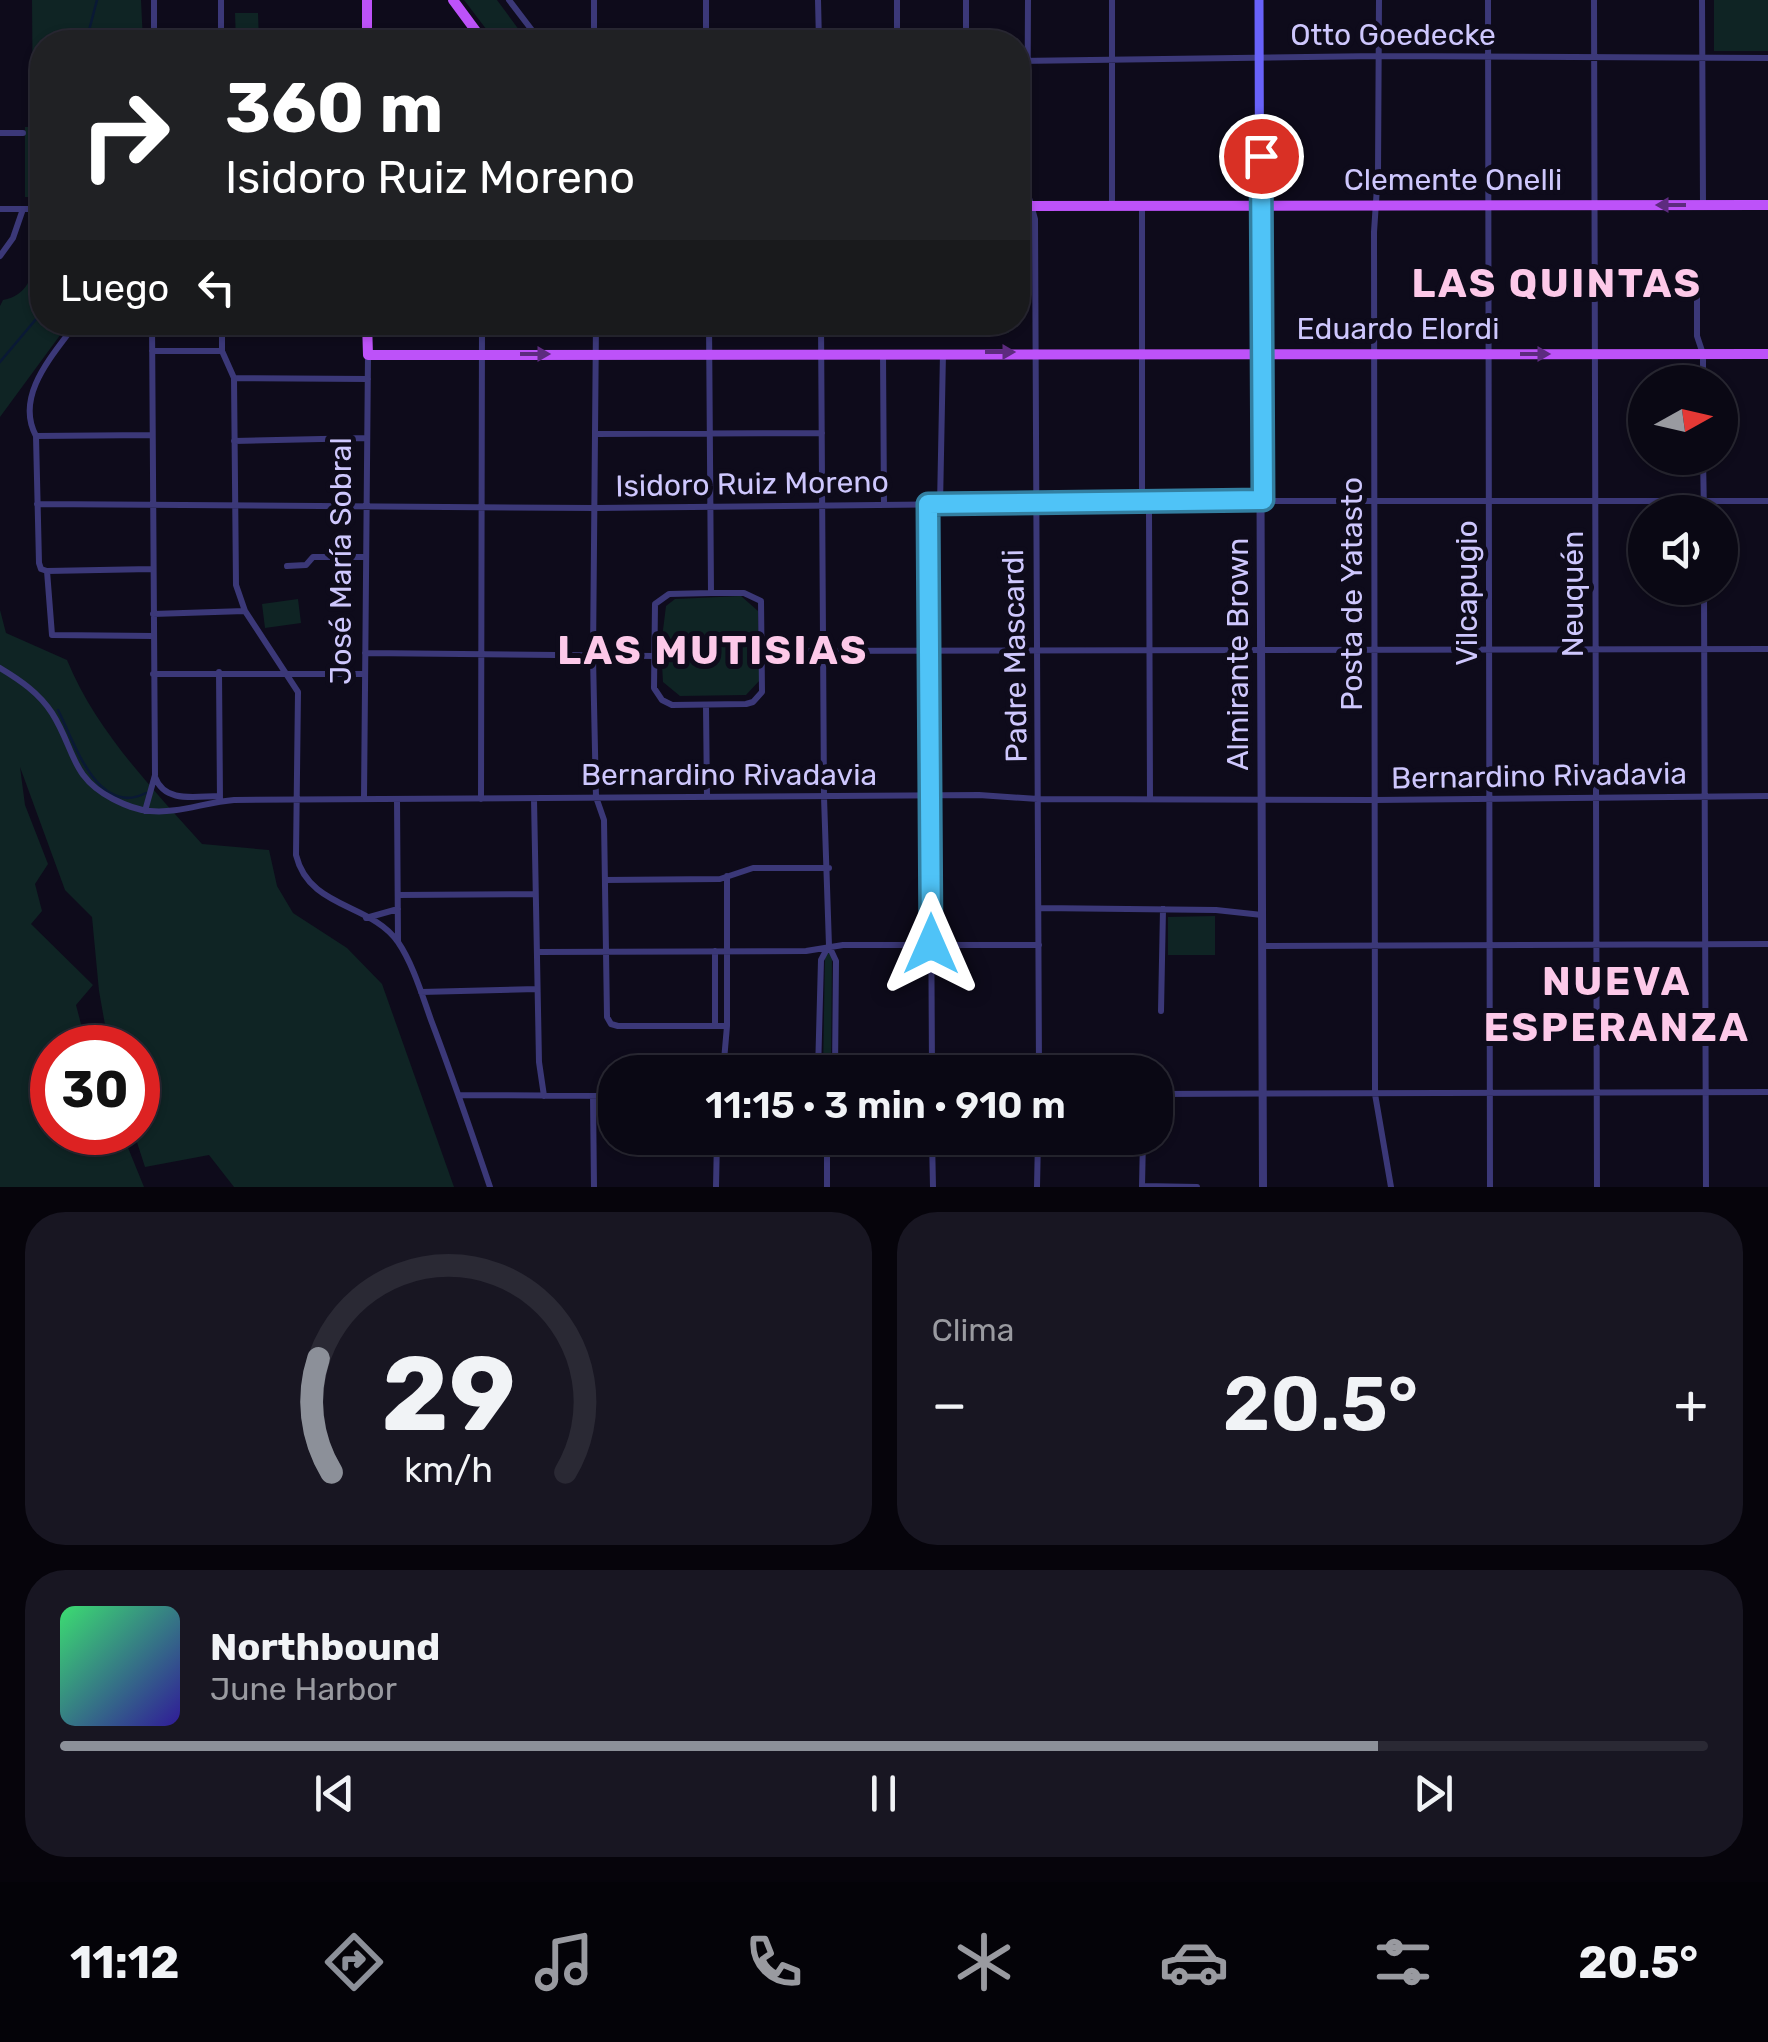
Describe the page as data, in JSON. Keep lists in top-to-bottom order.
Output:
{
  "streets": {
    "main road": [
      "Clemente Onelli",
      "Eduardo Elordi",
      "José María Sobral",
      "Almirante Brown"
    ],
    "street": [
      "Otto Goedecke",
      "Isidoro Ruiz Moreno",
      "Vilcapugio",
      "Posta de Yatasto",
      "Neuquén",
      "Padre Mascardi",
      "Bernardino Rivadavia"
    ]
  },
  "crossings": [
    ["Otto Goedecke", "Vilcapugio"],
    ["Otto Goedecke", "Posta de Yatasto"],
    ["Otto Goedecke", "Neuquén"],
    ["Otto Goedecke", "Almirante Brown"],
    ["Clemente Onelli", "Vilcapugio"],
    ["Clemente Onelli", "Posta de Yatasto"],
    ["Clemente Onelli", "Neuquén"],
    ["Clemente Onelli", "Almirante Brown"],
    ["Clemente Onelli", "Padre Mascardi"],
    ["Eduardo Elordi", "José María Sobral"],
    ["Eduardo Elordi", "Vilcapugio"],
    ["Eduardo Elordi", "Posta de Yatasto"],
    ["Eduardo Elordi", "Neuquén"],
    ["Eduardo Elordi", "Almirante Brown"],
    ["Eduardo Elordi", "Padre Mascardi"],
    ["Isidoro Ruiz Moreno", "José María Sobral"],
    ["Isidoro Ruiz Moreno", "Vilcapugio"],
    ["Isidoro Ruiz Moreno", "Posta de Yatasto"],
    ["Isidoro Ruiz Moreno", "Neuquén"],
    ["Isidoro Ruiz Moreno", "Almirante Brown"],
    ["Isidoro Ruiz Moreno", "Padre Mascardi"],
    ["José María Sobral", "Bernardino Rivadavia"],
    ["Vilcapugio", "Bernardino Rivadavia"],
    ["Posta de Yatasto", "Bernardino Rivadavia"],
    ["Neuquén", "Bernardino Rivadavia"],
    ["Almirante Brown", "Bernardino Rivadavia"],
    ["Padre Mascardi", "Bernardino Rivadavia"]
  ],
  "districts": ["LAS QUINTAS", "LAS MUTISIAS", "NUEVA ESPERANZA"],
  "north": "right",
  "page": {
    "turn": ["360 m", "Isidoro Ruiz Moreno"],
    "then": "Luego",
    "limit": "30",
    "trip": "11:15 · 3 min · 910 m",
    "tile": "Clima",
    "heat": ["−", "20.5°", "+"],
    "song": ["Northbound", "June Harbor"],
    "tabs": ["11:12", "20.5°"],
    "gauge": ["29", "km/h"]
  }
}
